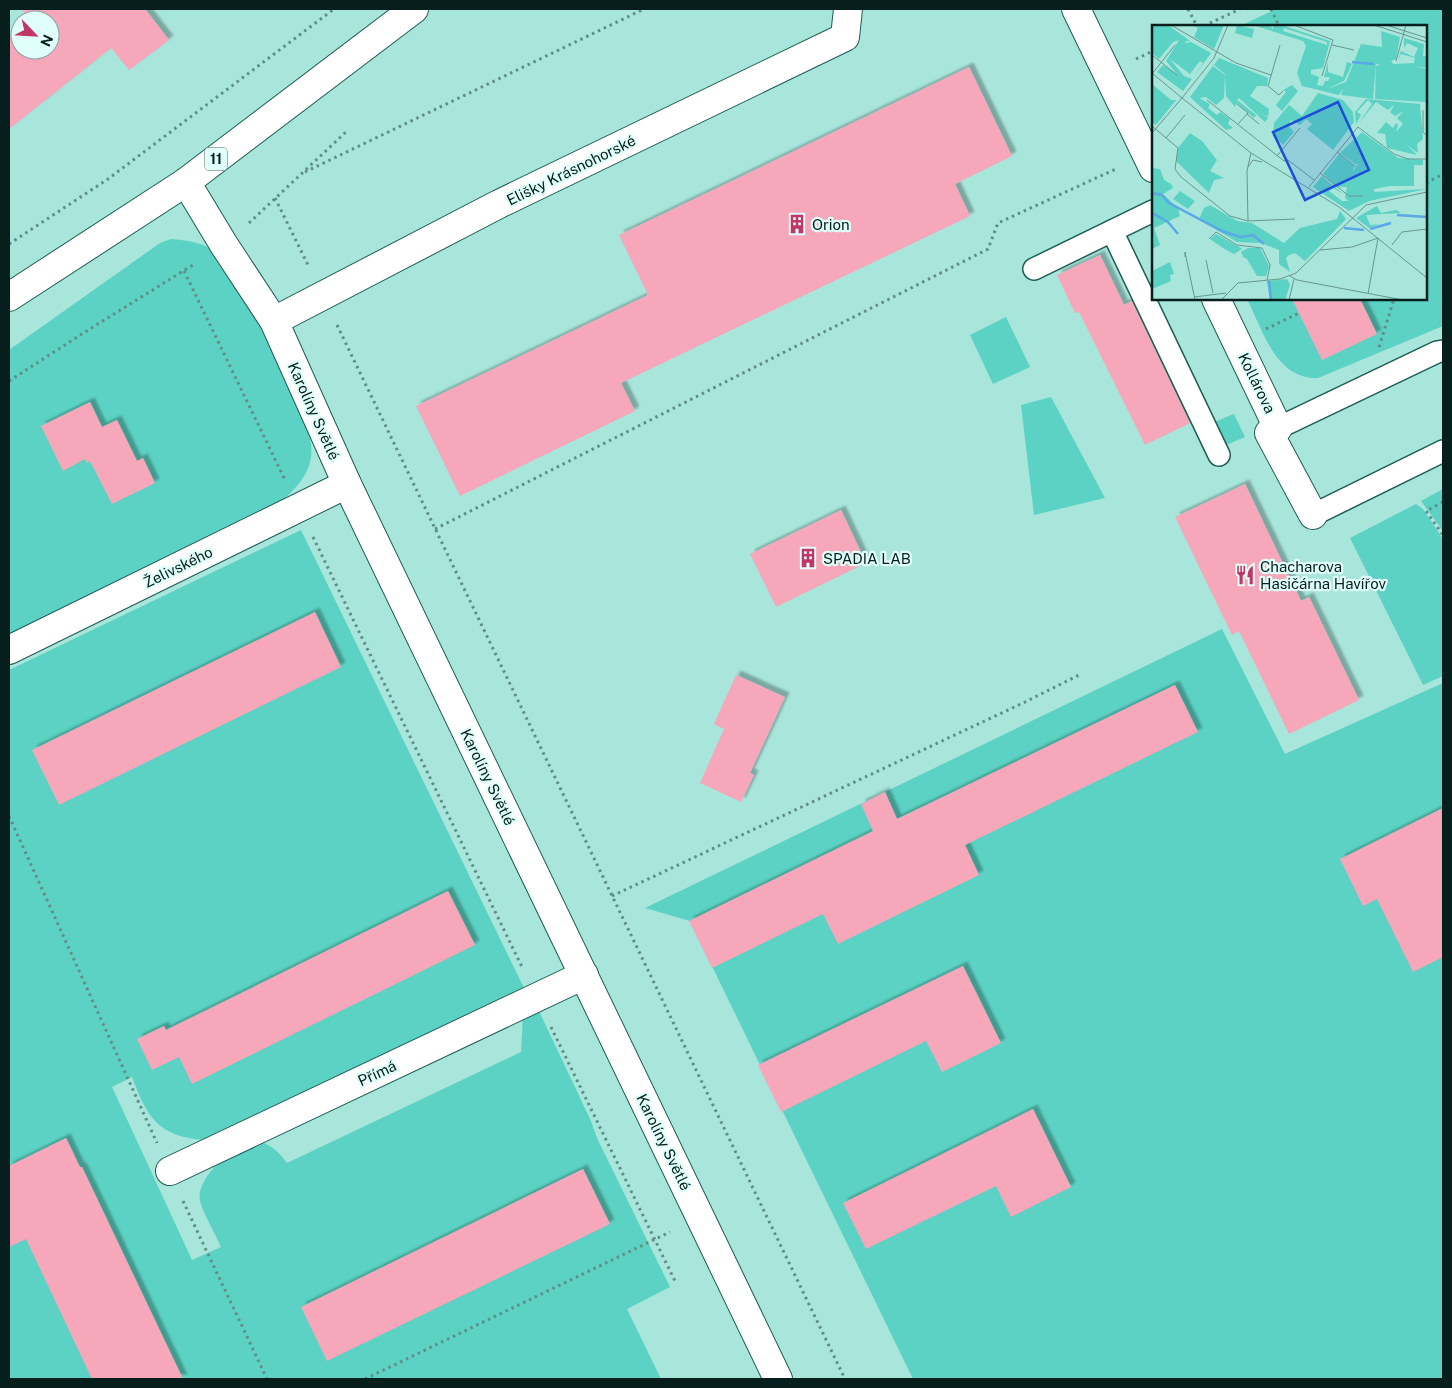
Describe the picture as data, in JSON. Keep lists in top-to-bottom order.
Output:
{
  "streets": {
    "street": [
      "11",
      "Elišky Krásnohorské",
      "Kollárova",
      "Karolíny Světlé",
      "Želivského",
      "Přímá"
    ]
  },
  "crossings": [
    ["11", "Karolíny Světlé"],
    ["Elišky Krásnohorské", "Karolíny Světlé"],
    ["Karolíny Světlé", "Želivského"],
    ["Karolíny Světlé", "Přímá"]
  ],
  "places": {
    "building": ["Orion", "SPADIA LAB"],
    "restaurant": ["Chacharova Hasičárna Havířov"]
  },
  "north": "bottom right"
}
